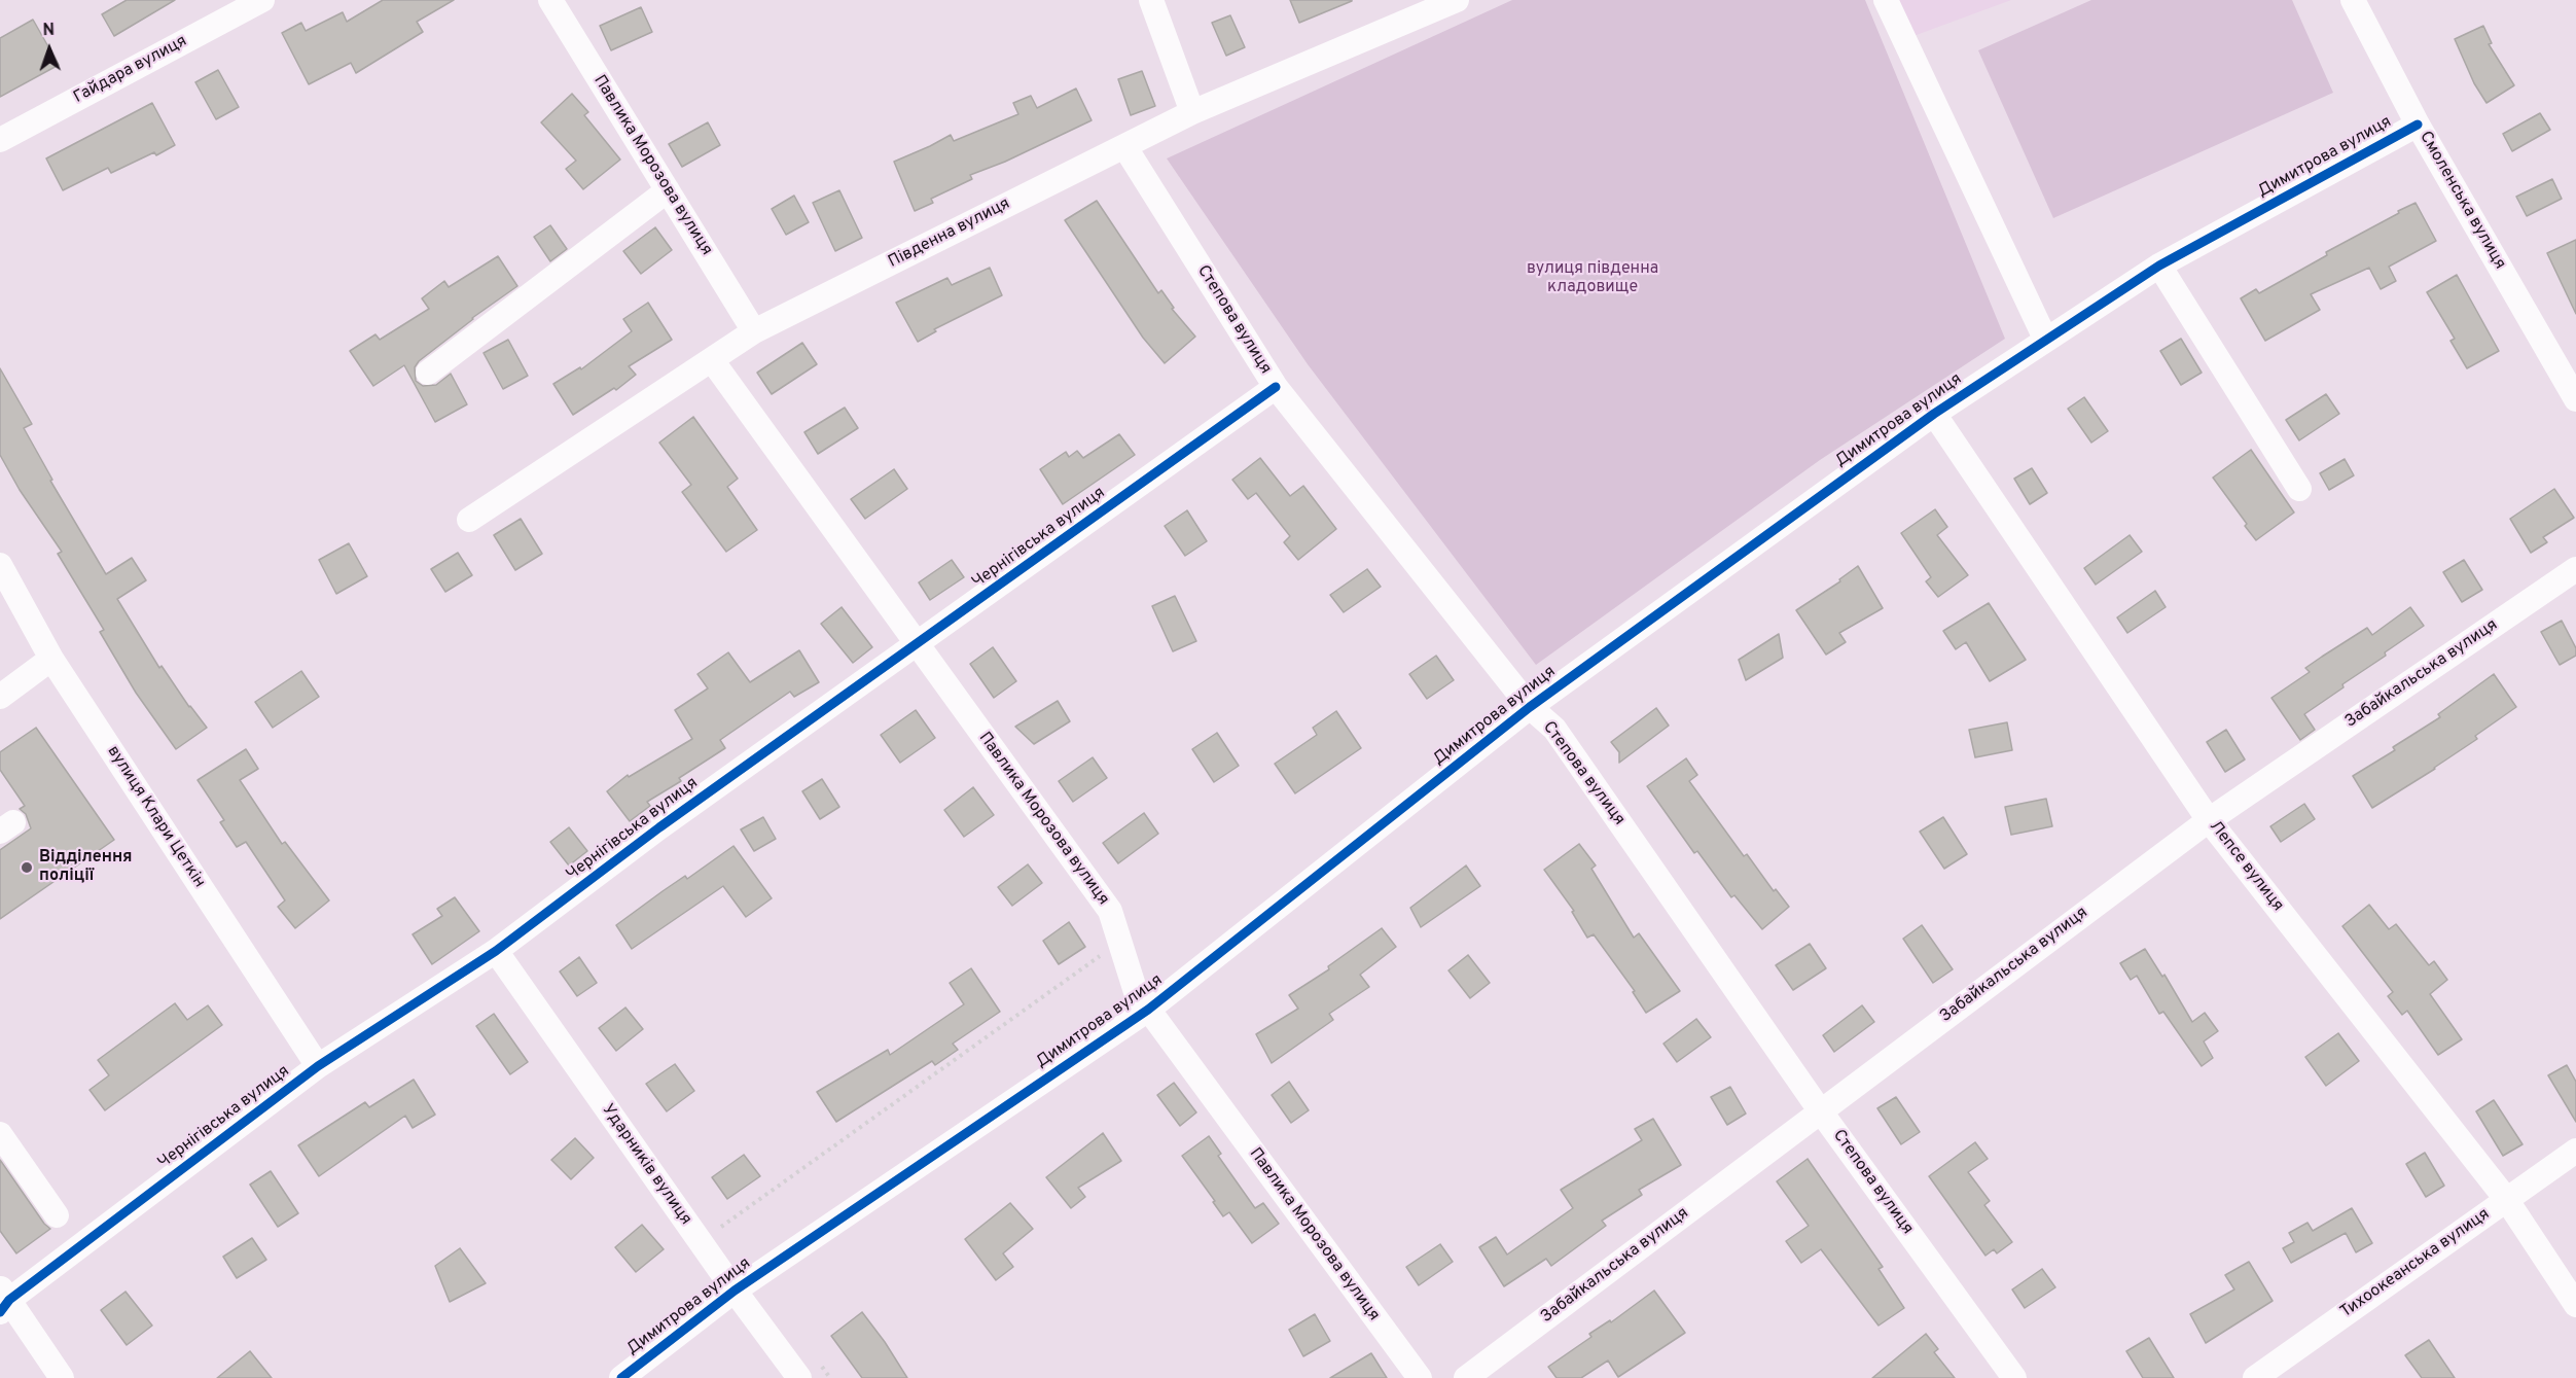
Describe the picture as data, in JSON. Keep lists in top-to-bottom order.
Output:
{
  "streets": {
    "street": [
      "Гайдара вулиця",
      "Димитрова вулиця",
      "Павлика Морозова вулиця",
      "Смоленська вулиця",
      "Південна вулиця",
      "Степова вулиця",
      "Чернігівська вулиця",
      "Забайкальська вулиця",
      "вулиця Клари Цеткін",
      "Лепсе вулиця",
      "Ударників вулиця",
      "Тихоокеанська вулиця"
    ]
  },
  "crossings": [
    ["Димитрова вулиця", "Павлика Морозова вулиця"],
    ["Димитрова вулиця", "Смоленська вулиця"],
    ["Димитрова вулиця", "Степова вулиця"],
    ["Димитрова вулиця", "Лепсе вулиця"],
    ["Димитрова вулиця", "Ударників вулиця"],
    ["Павлика Морозова вулиця", "Південна вулиця"],
    ["Павлика Морозова вулиця", "Чернігівська вулиця"],
    ["Південна вулиця", "Степова вулиця"],
    ["Степова вулиця", "Чернігівська вулиця"],
    ["Степова вулиця", "Забайкальська вулиця"],
    ["Чернігівська вулиця", "вулиця Клари Цеткін"],
    ["Чернігівська вулиця", "Ударників вулиця"],
    ["Забайкальська вулиця", "Лепсе вулиця"],
    ["Лепсе вулиця", "Тихоокеанська вулиця"]
  ],
  "parks": ["вулиця південна кладовище"],
  "places": ["Відділення поліції"],
  "north": "top"
}
